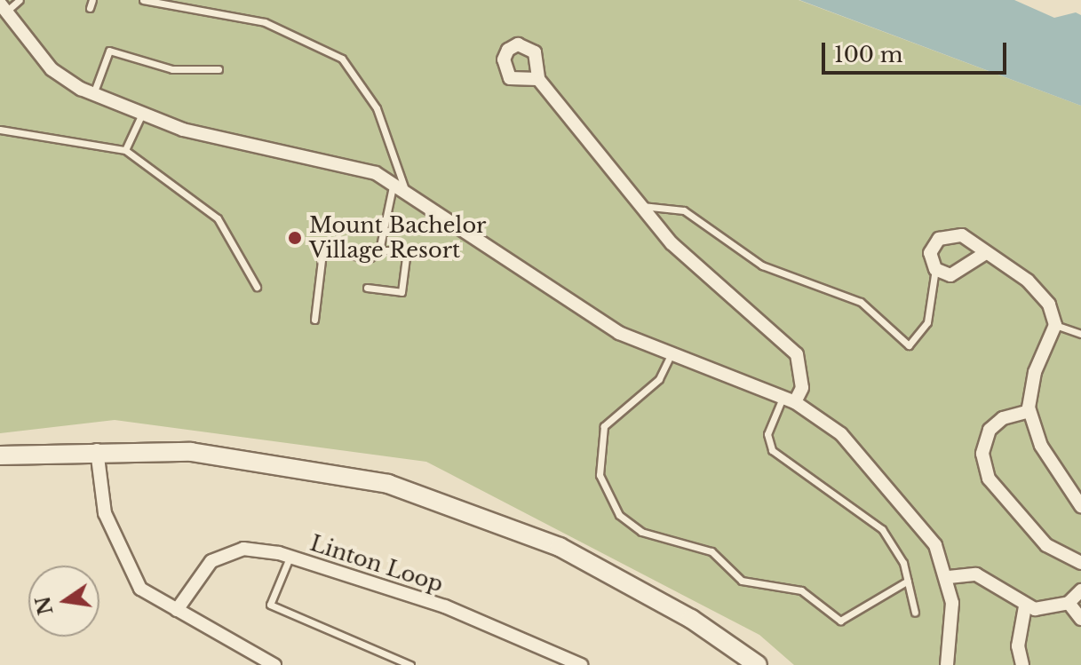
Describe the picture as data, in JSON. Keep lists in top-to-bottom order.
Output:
{
  "streets": {
    "street": ["Linton Loop"]
  },
  "places": ["Mount Bachelor Village Resort"],
  "scale_bar": "100 m",
  "north": "left"
}
